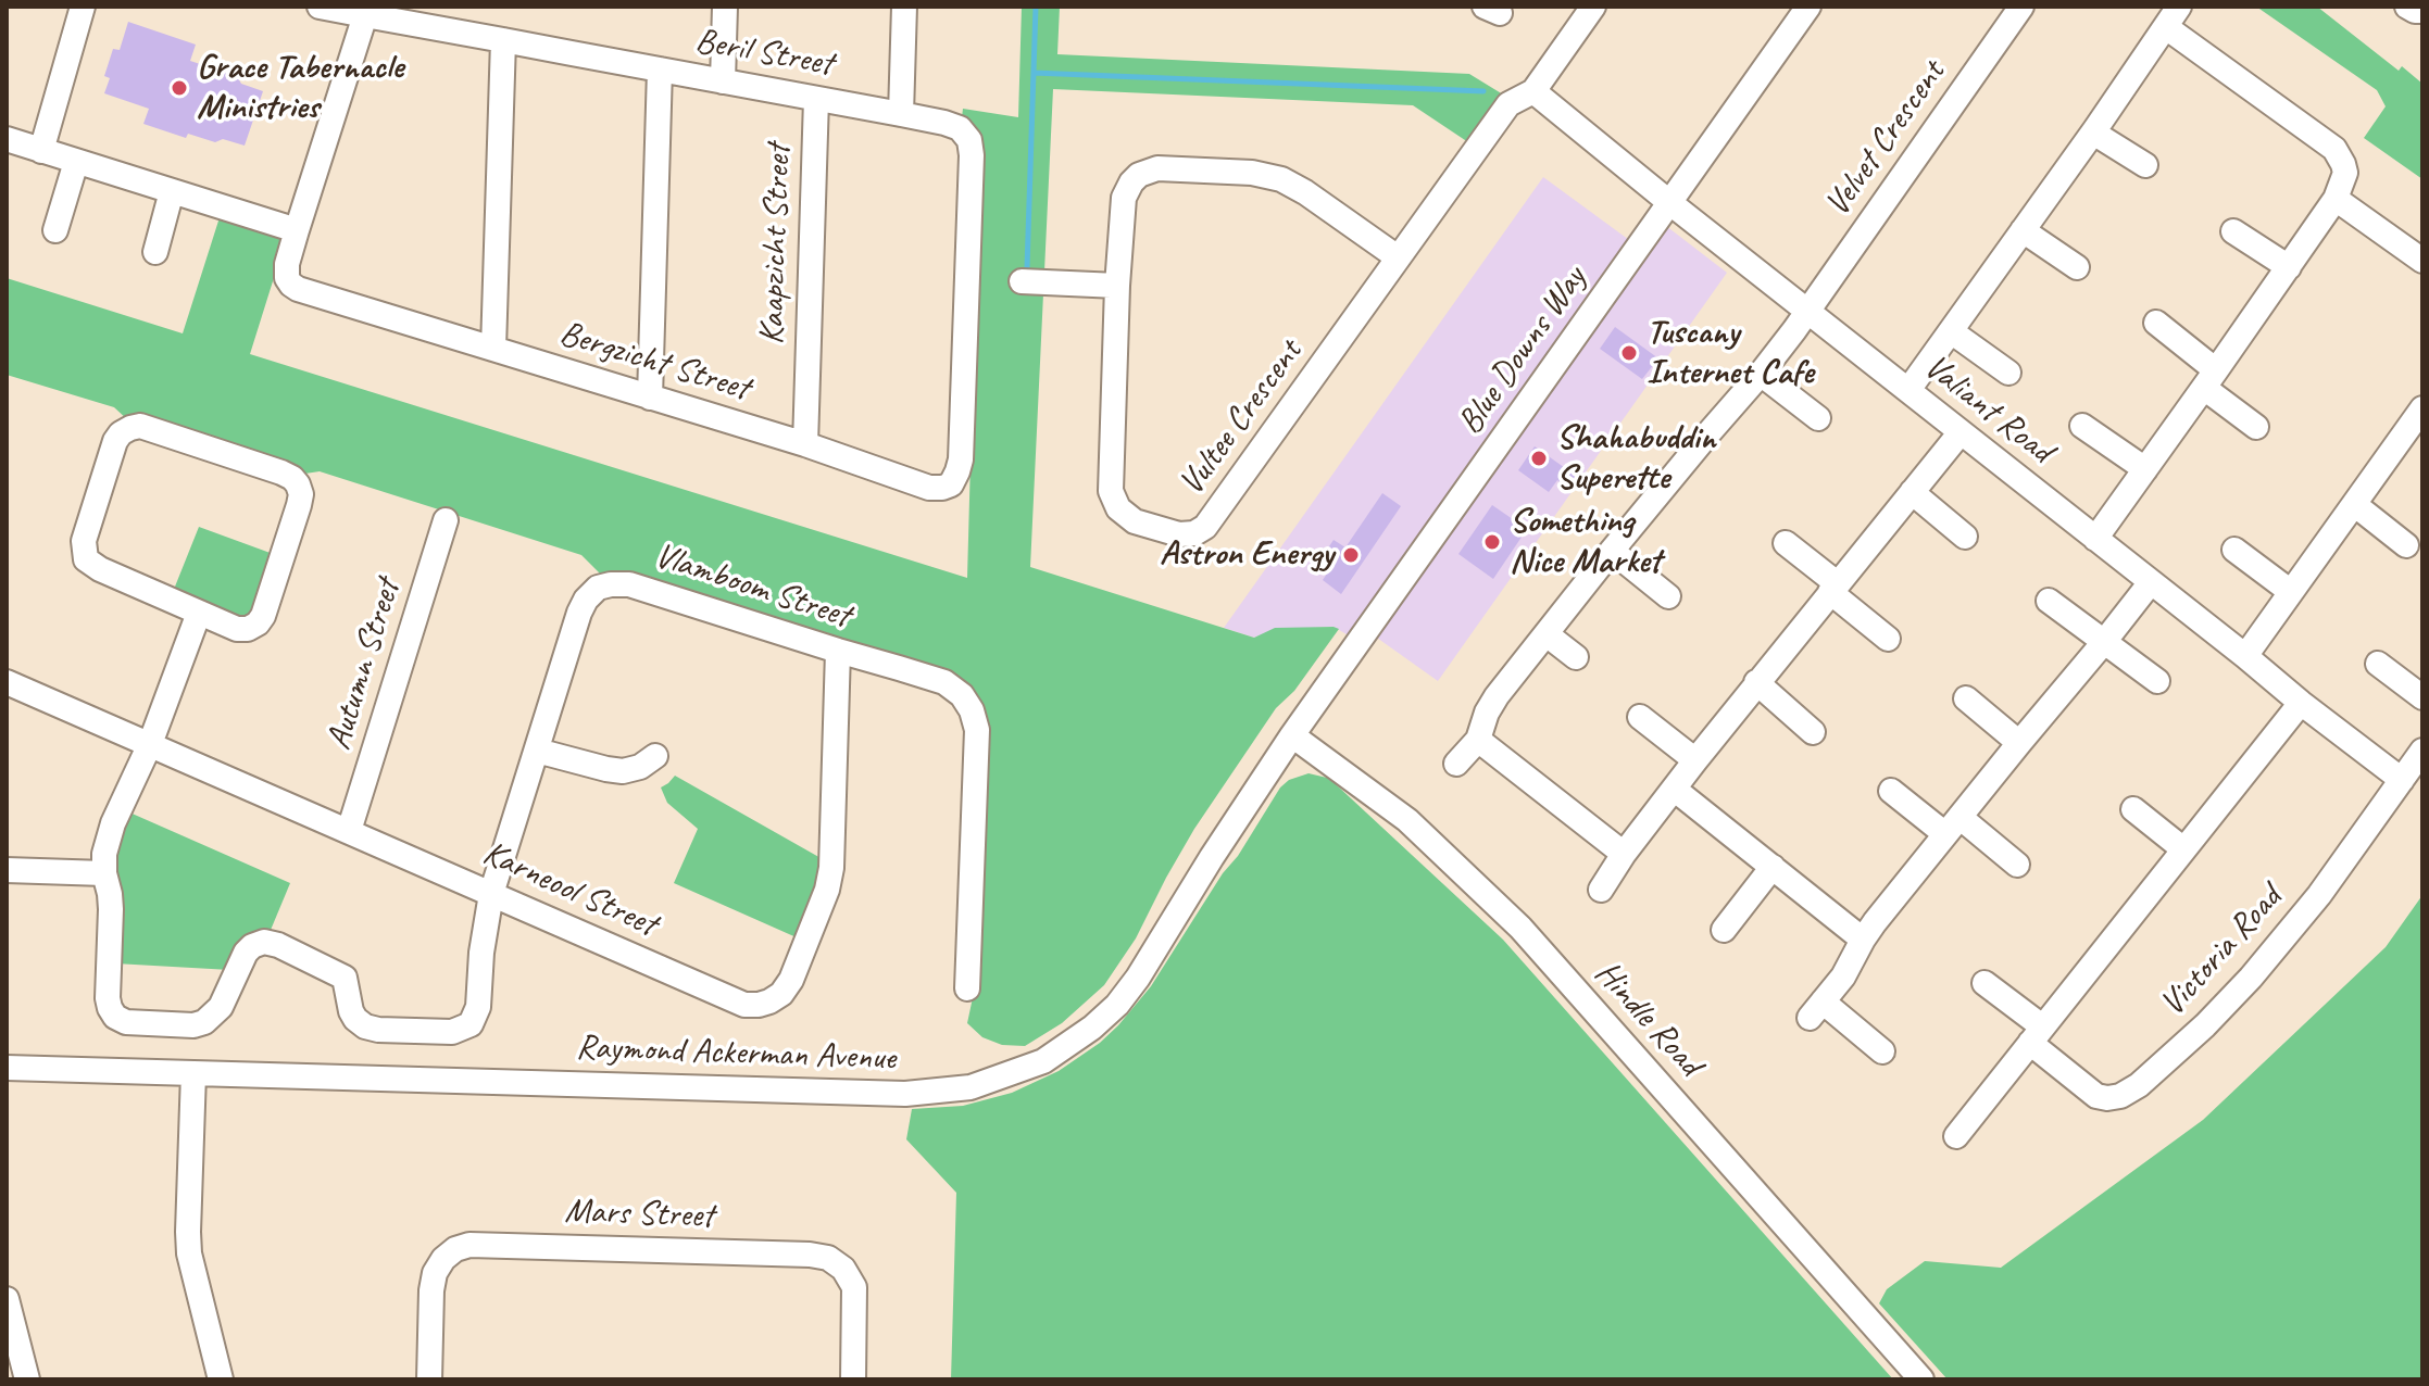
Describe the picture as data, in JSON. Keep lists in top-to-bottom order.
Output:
{
  "streets": {
    "street": [
      "Beril Street",
      "Velvet Crescent",
      "Kaapzicht Street",
      "Blue Downs Way",
      "Bergzicht Street",
      "Valiant Road",
      "Vultee Crescent",
      "Vlamboom Street",
      "Autumn Street",
      "Karneool Street",
      "Victoria Road",
      "Hindle Road",
      "Raymond Ackerman Avenue",
      "Mars Street"
    ]
  },
  "crossings": [
    ["Beril Street", "Kaapzicht Street"],
    ["Beril Street", "Bergzicht Street"],
    ["Velvet Crescent", "Valiant Road"],
    ["Kaapzicht Street", "Bergzicht Street"],
    ["Blue Downs Way", "Valiant Road"],
    ["Blue Downs Way", "Hindle Road"],
    ["Blue Downs Way", "Raymond Ackerman Avenue"],
    ["Valiant Road", "Vultee Crescent"],
    ["Valiant Road", "Victoria Road"],
    ["Vlamboom Street", "Karneool Street"],
    ["Autumn Street", "Karneool Street"],
    ["Hindle Road", "Raymond Ackerman Avenue"]
  ],
  "places": [
    "Grace Tabernacle Ministries",
    "Tuscany Internet Cafe",
    "Shahabuddin Superette",
    "Something Nice Market",
    "Astron Energy"
  ]
}
